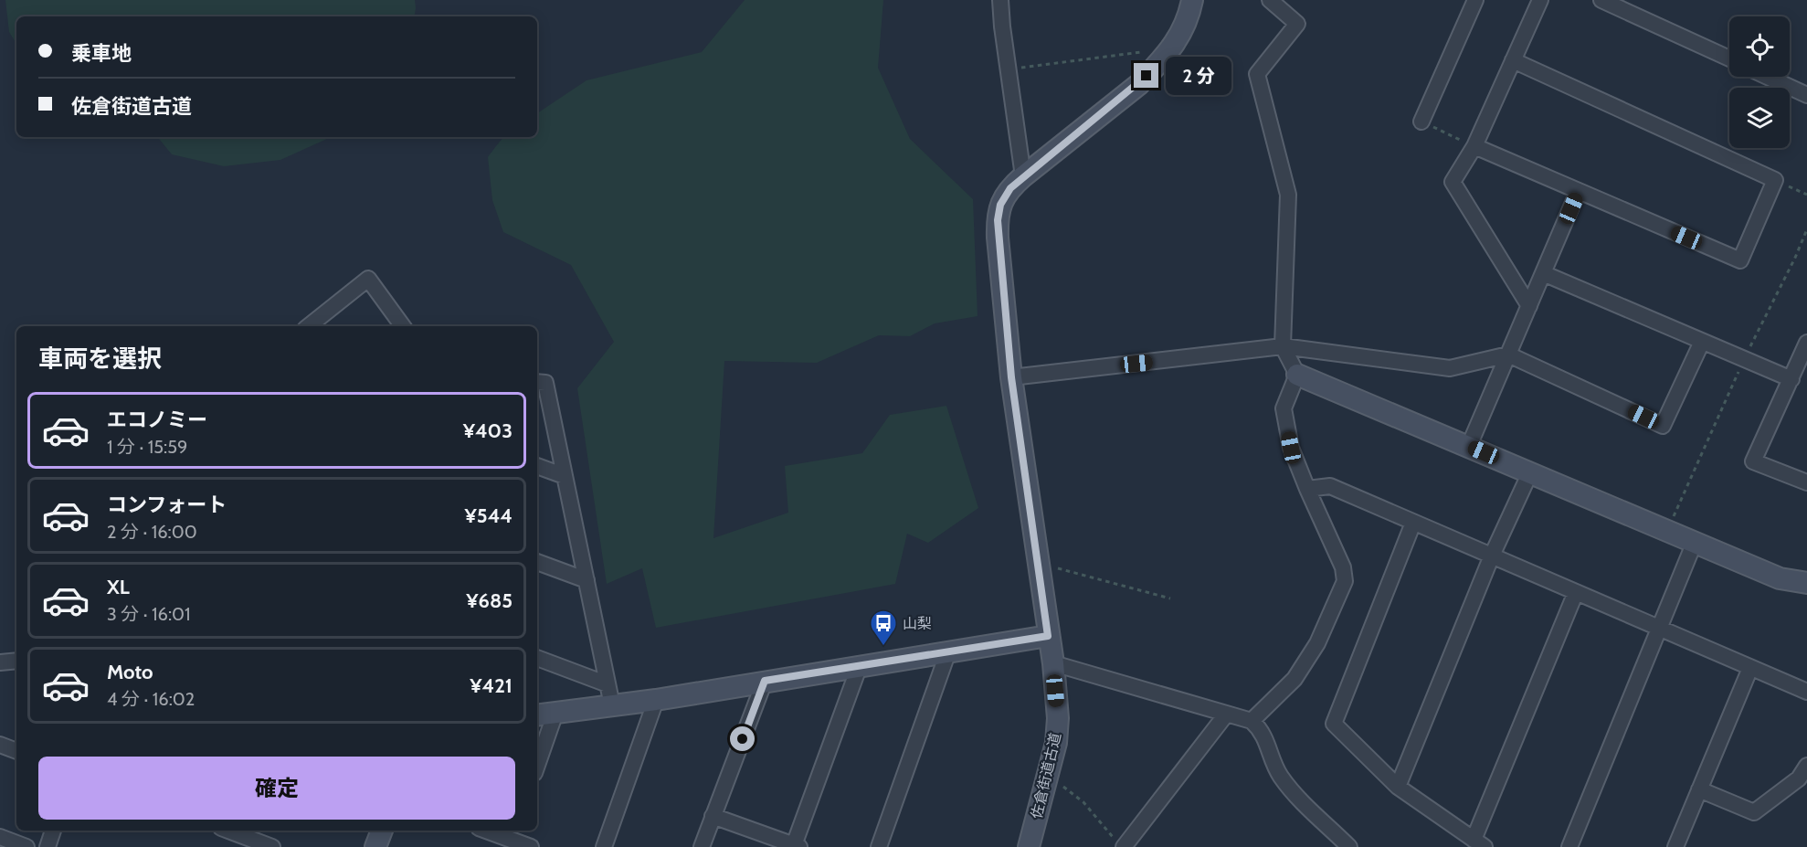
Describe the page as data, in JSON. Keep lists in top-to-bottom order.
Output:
{
  "streets": {
    "street": ["佐倉街道古道"]
  },
  "places": {
    "bus stop": ["山梨"]
  },
  "page": {
    "banner": ["乗車地", "佐倉街道古道"],
    "bubble": "2 分",
    "heading": "車両を選択",
    "list": [
      {
        "name": "エコノミー",
        "note": "1 分 · 15:59",
        "value": "¥403"
      },
      {
        "name": "コンフォート",
        "note": "2 分 · 16:00",
        "value": "¥544"
      },
      {
        "name": "XL",
        "note": "3 分 · 16:01",
        "value": "¥685"
      },
      {
        "name": "Moto",
        "note": "4 分 · 16:02",
        "value": "¥421"
      }
    ],
    "buttons": "確定"
  }
}
